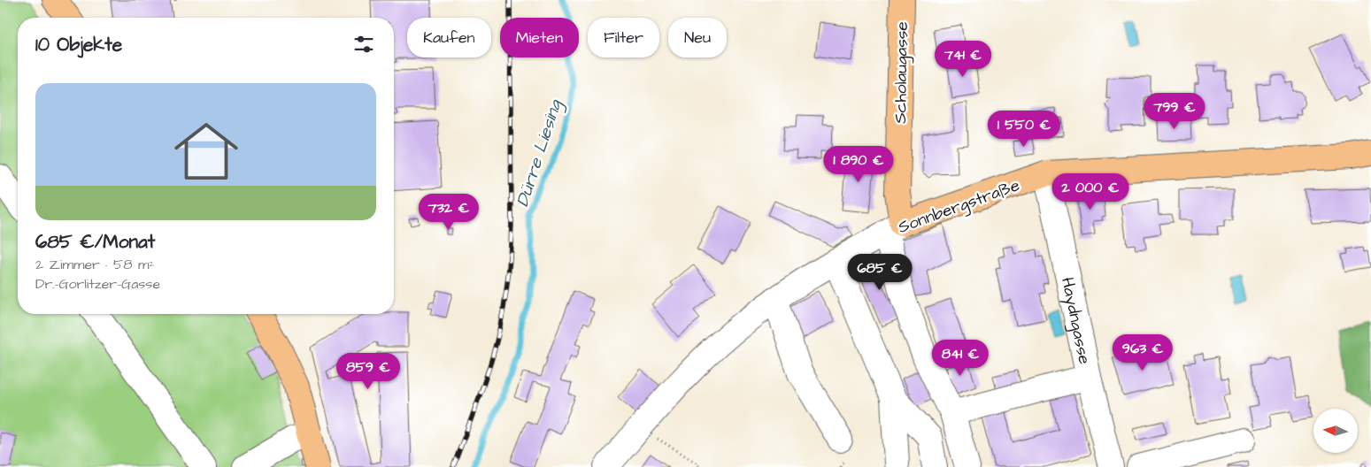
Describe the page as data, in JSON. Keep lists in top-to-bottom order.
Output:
{
  "streets": {
    "main road": ["Scholaugasse", "Sonnbergstraße"],
    "street": ["Haydngasse"]
  },
  "crossings": [
    ["Scholaugasse", "Sonnbergstraße"],
    ["Sonnbergstraße", "Haydngasse"]
  ],
  "water": ["Dürre Liesing"],
  "north": "left",
  "page": {
    "chip": [
      "Kaufen",
      "Mieten",
      "Filter",
      "Neu"
    ],
    "heading": "10 Objekte",
    "price": [
      "741 €",
      "799 €",
      "1 550 €",
      "1 890 €",
      "2 000 €",
      "732 €",
      "685 €",
      "963 €",
      "841 €",
      "859 €"
    ],
    "list": [
      {
        "name": "685 €/Monat",
        "note": "2 Zimmer · 58 m² · Dr.-Gorlitzer-Gasse"
      }
    ]
  }
}
